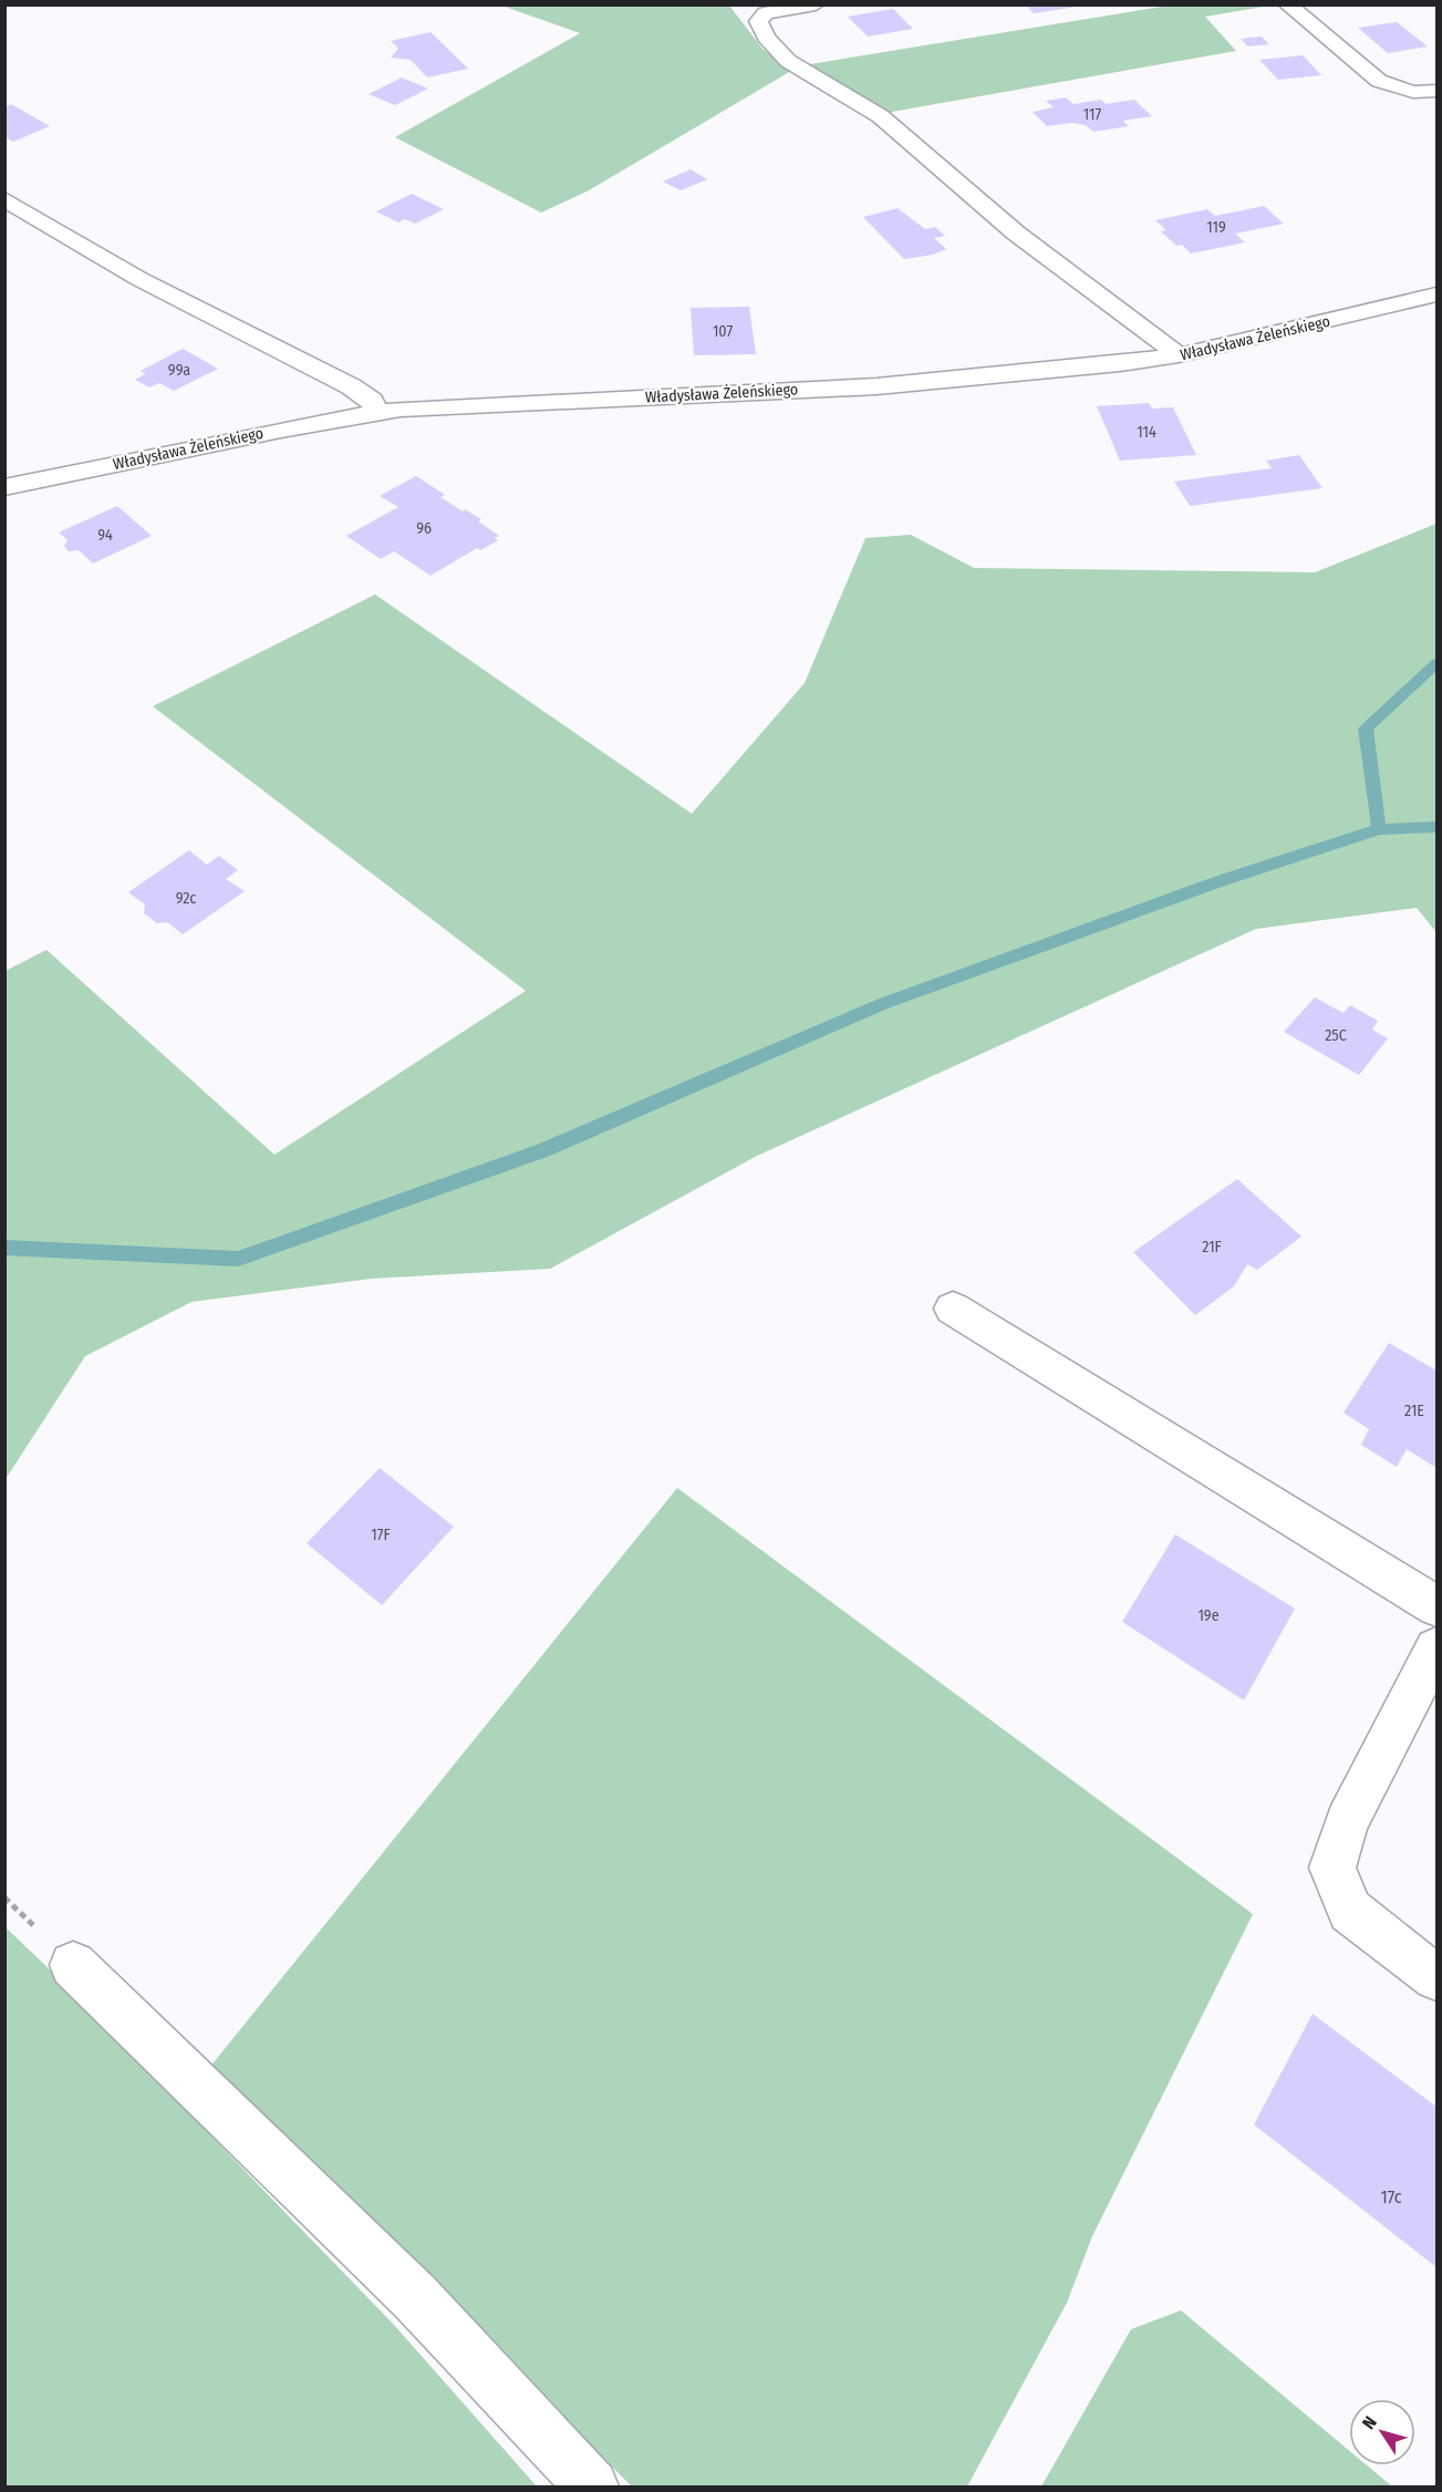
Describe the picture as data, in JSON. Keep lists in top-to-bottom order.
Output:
{
  "streets": {
    "street": ["Władysława Żeleńskiego"]
  },
  "house_numbers": [
    "117",
    "119",
    "107",
    "99a",
    "114",
    "96",
    "94",
    "92c",
    "25C",
    "21F",
    "21E",
    "17F",
    "19e",
    "17c"
  ],
  "north": "top left"
}
